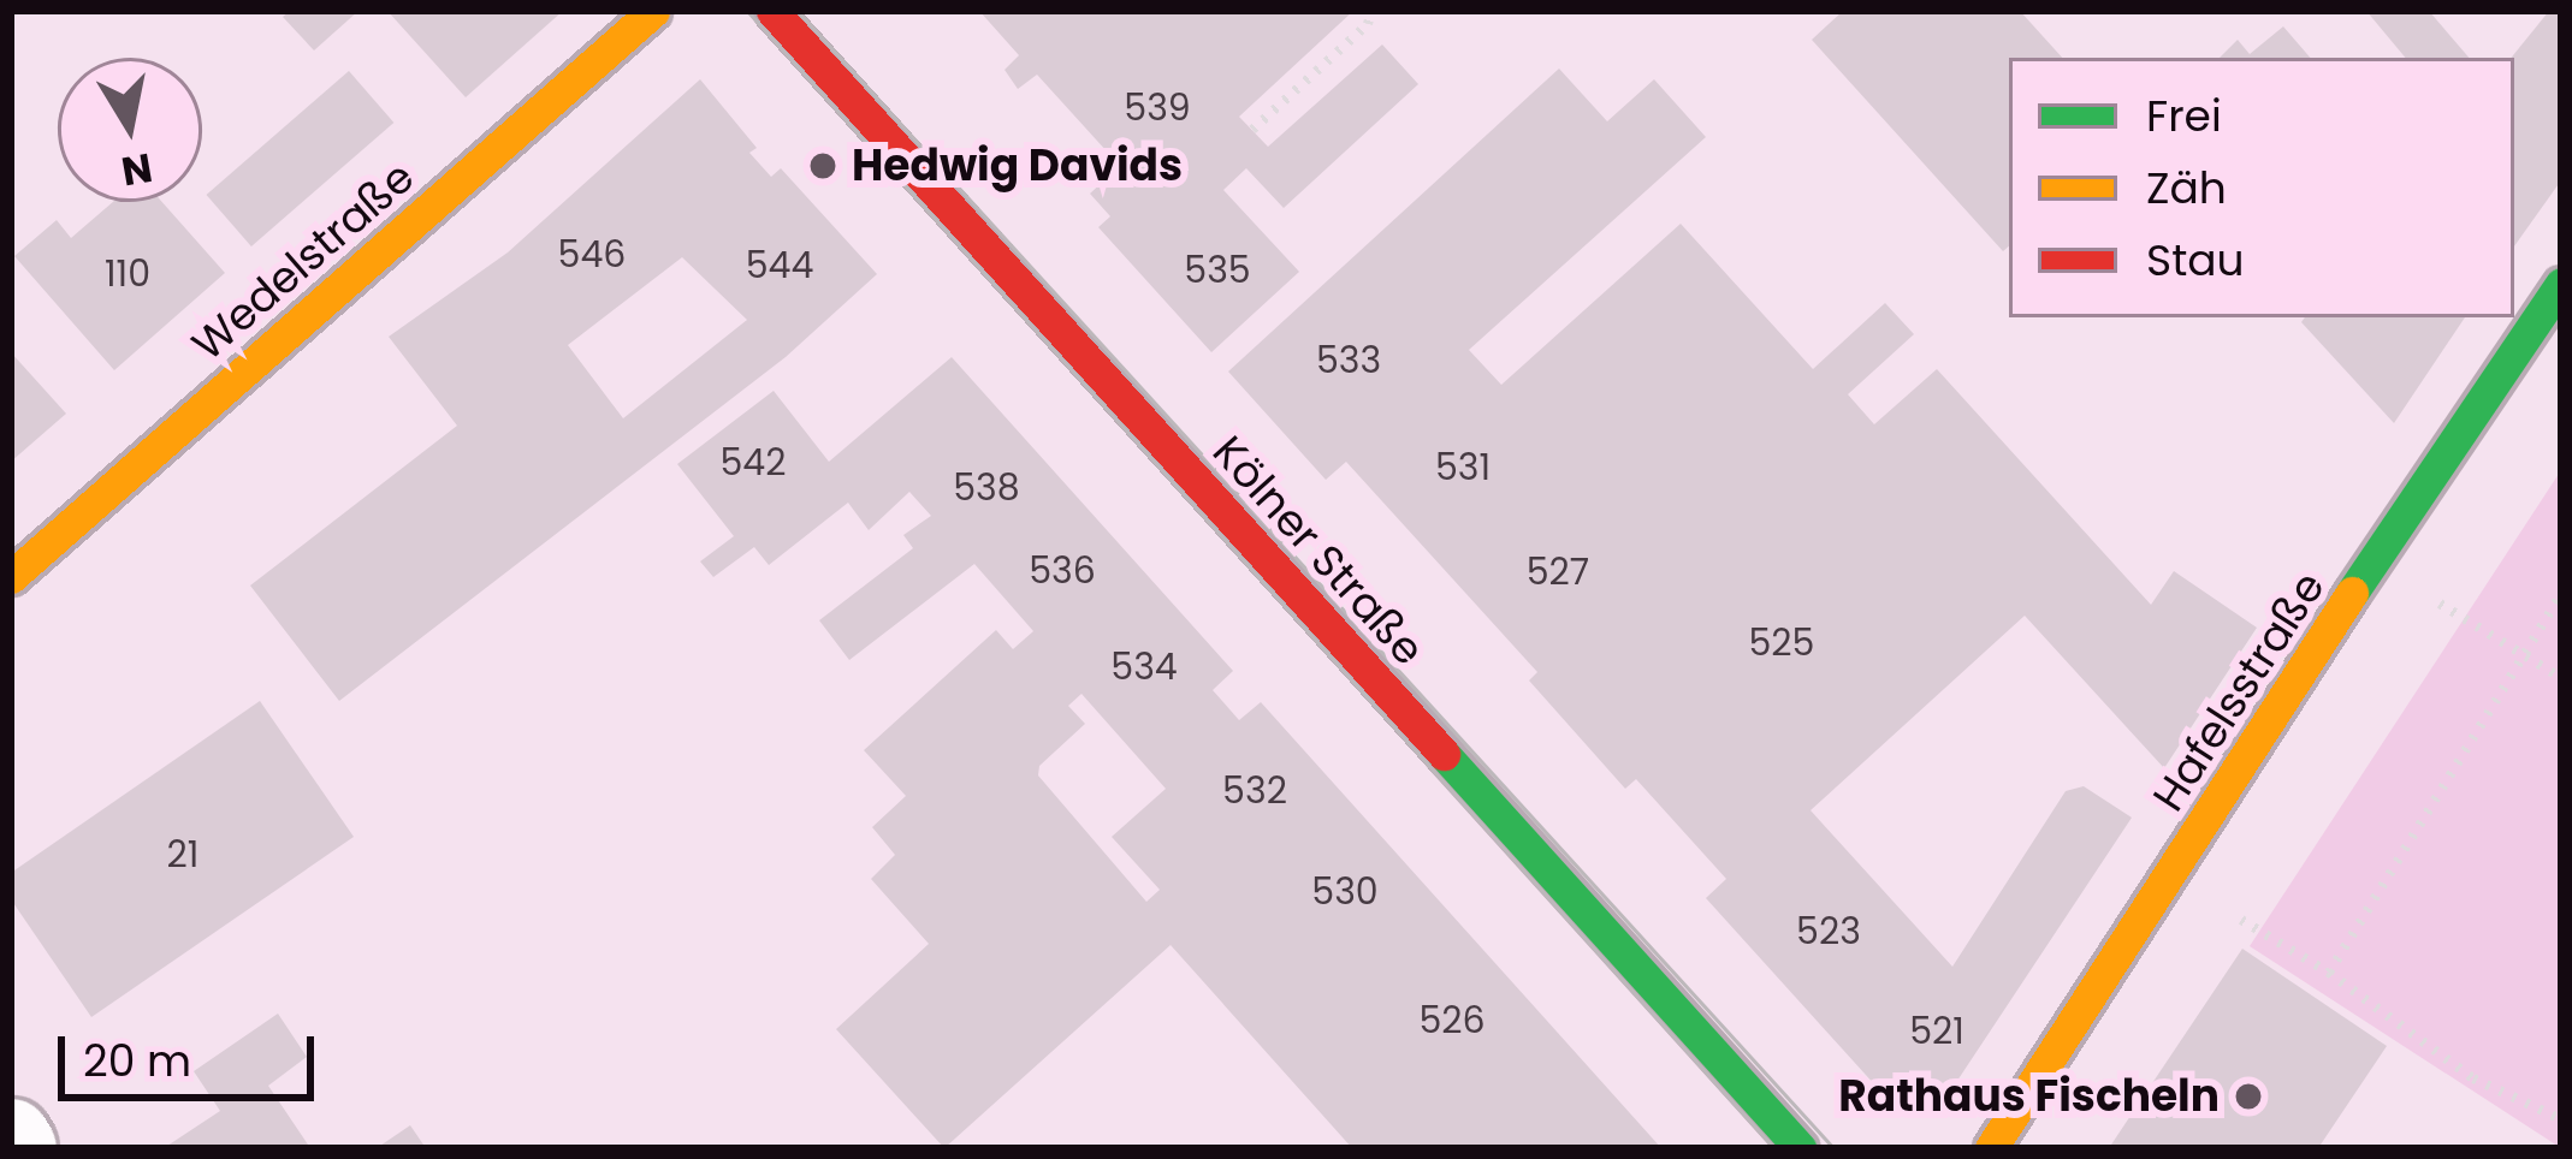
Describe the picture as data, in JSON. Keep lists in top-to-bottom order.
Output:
{
  "streets": {
    "main road": ["Wedelstraße", "Kölner Straße", "Hafelsstraße"]
  },
  "places": ["Hedwig Davids", "Rathaus Fischeln"],
  "house_numbers": [
    "539",
    "546",
    "544",
    "535",
    "110",
    "533",
    "542",
    "531",
    "538",
    "536",
    "527",
    "525",
    "534",
    "532",
    "21",
    "530",
    "523",
    "526",
    "521"
  ],
  "legend": ["Frei", "Zäh", "Stau"],
  "scale_bar": "20 m",
  "north": "bottom"
}
